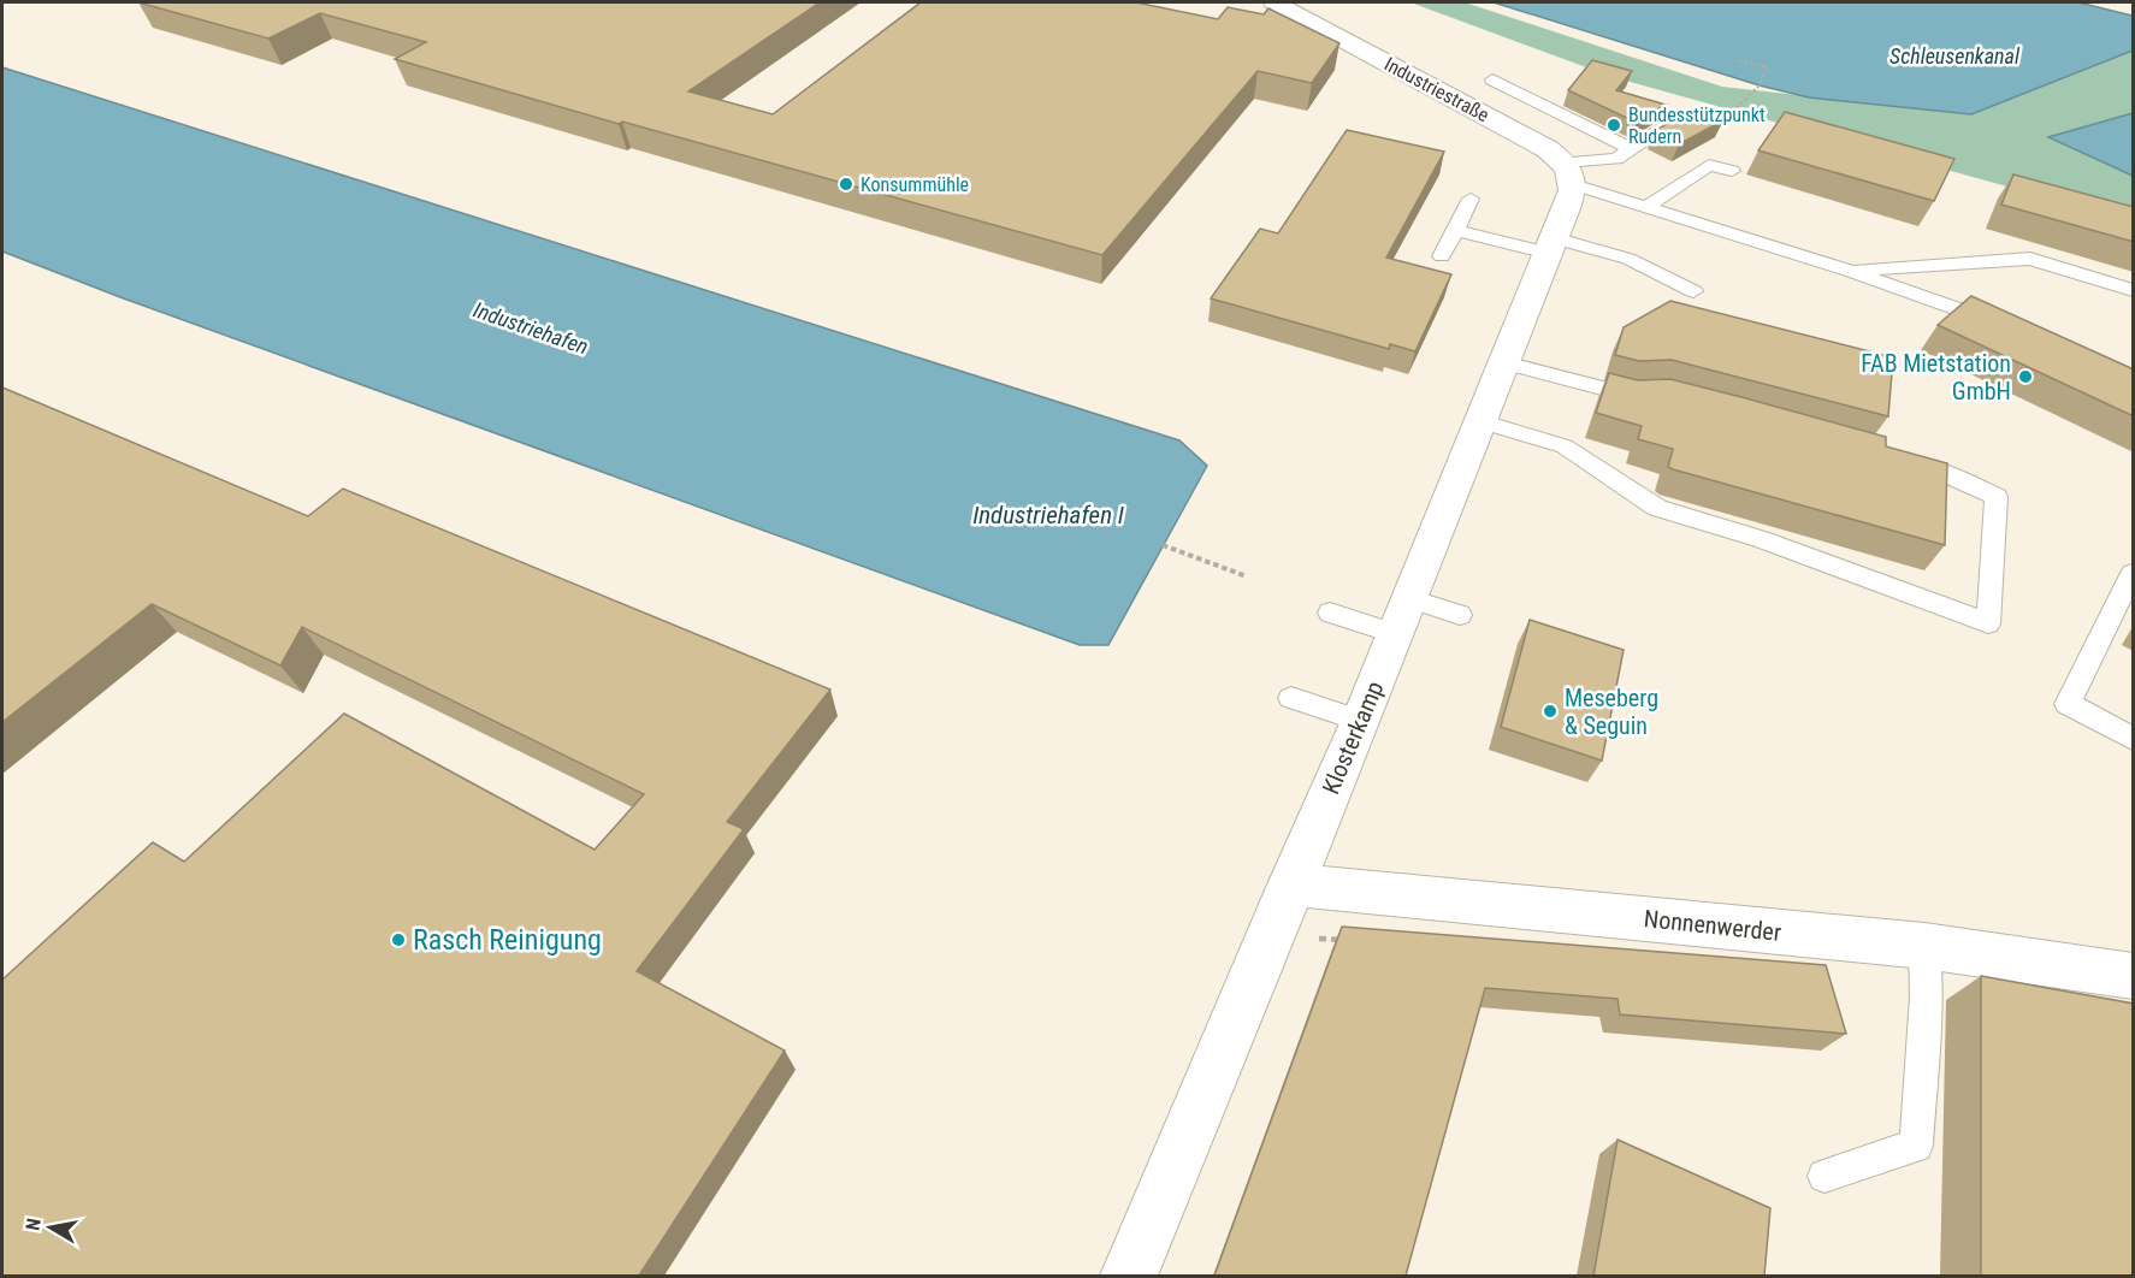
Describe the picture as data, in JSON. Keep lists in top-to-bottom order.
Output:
{
  "streets": {
    "street": ["Industriestraße", "Klosterkamp", "Nonnenwerder"]
  },
  "crossings": [
    ["Industriestraße", "Klosterkamp"],
    ["Klosterkamp", "Nonnenwerder"]
  ],
  "water": ["Schleusenkanal", "Industriehafen", "Industriehafen I"],
  "places": [
    "Bundesstützpunkt Rudern",
    "Konsummühle",
    "FAB Mietstation GmbH",
    "Meseberg & Seguin",
    "Rasch Reinigung"
  ],
  "north": "left"
}
